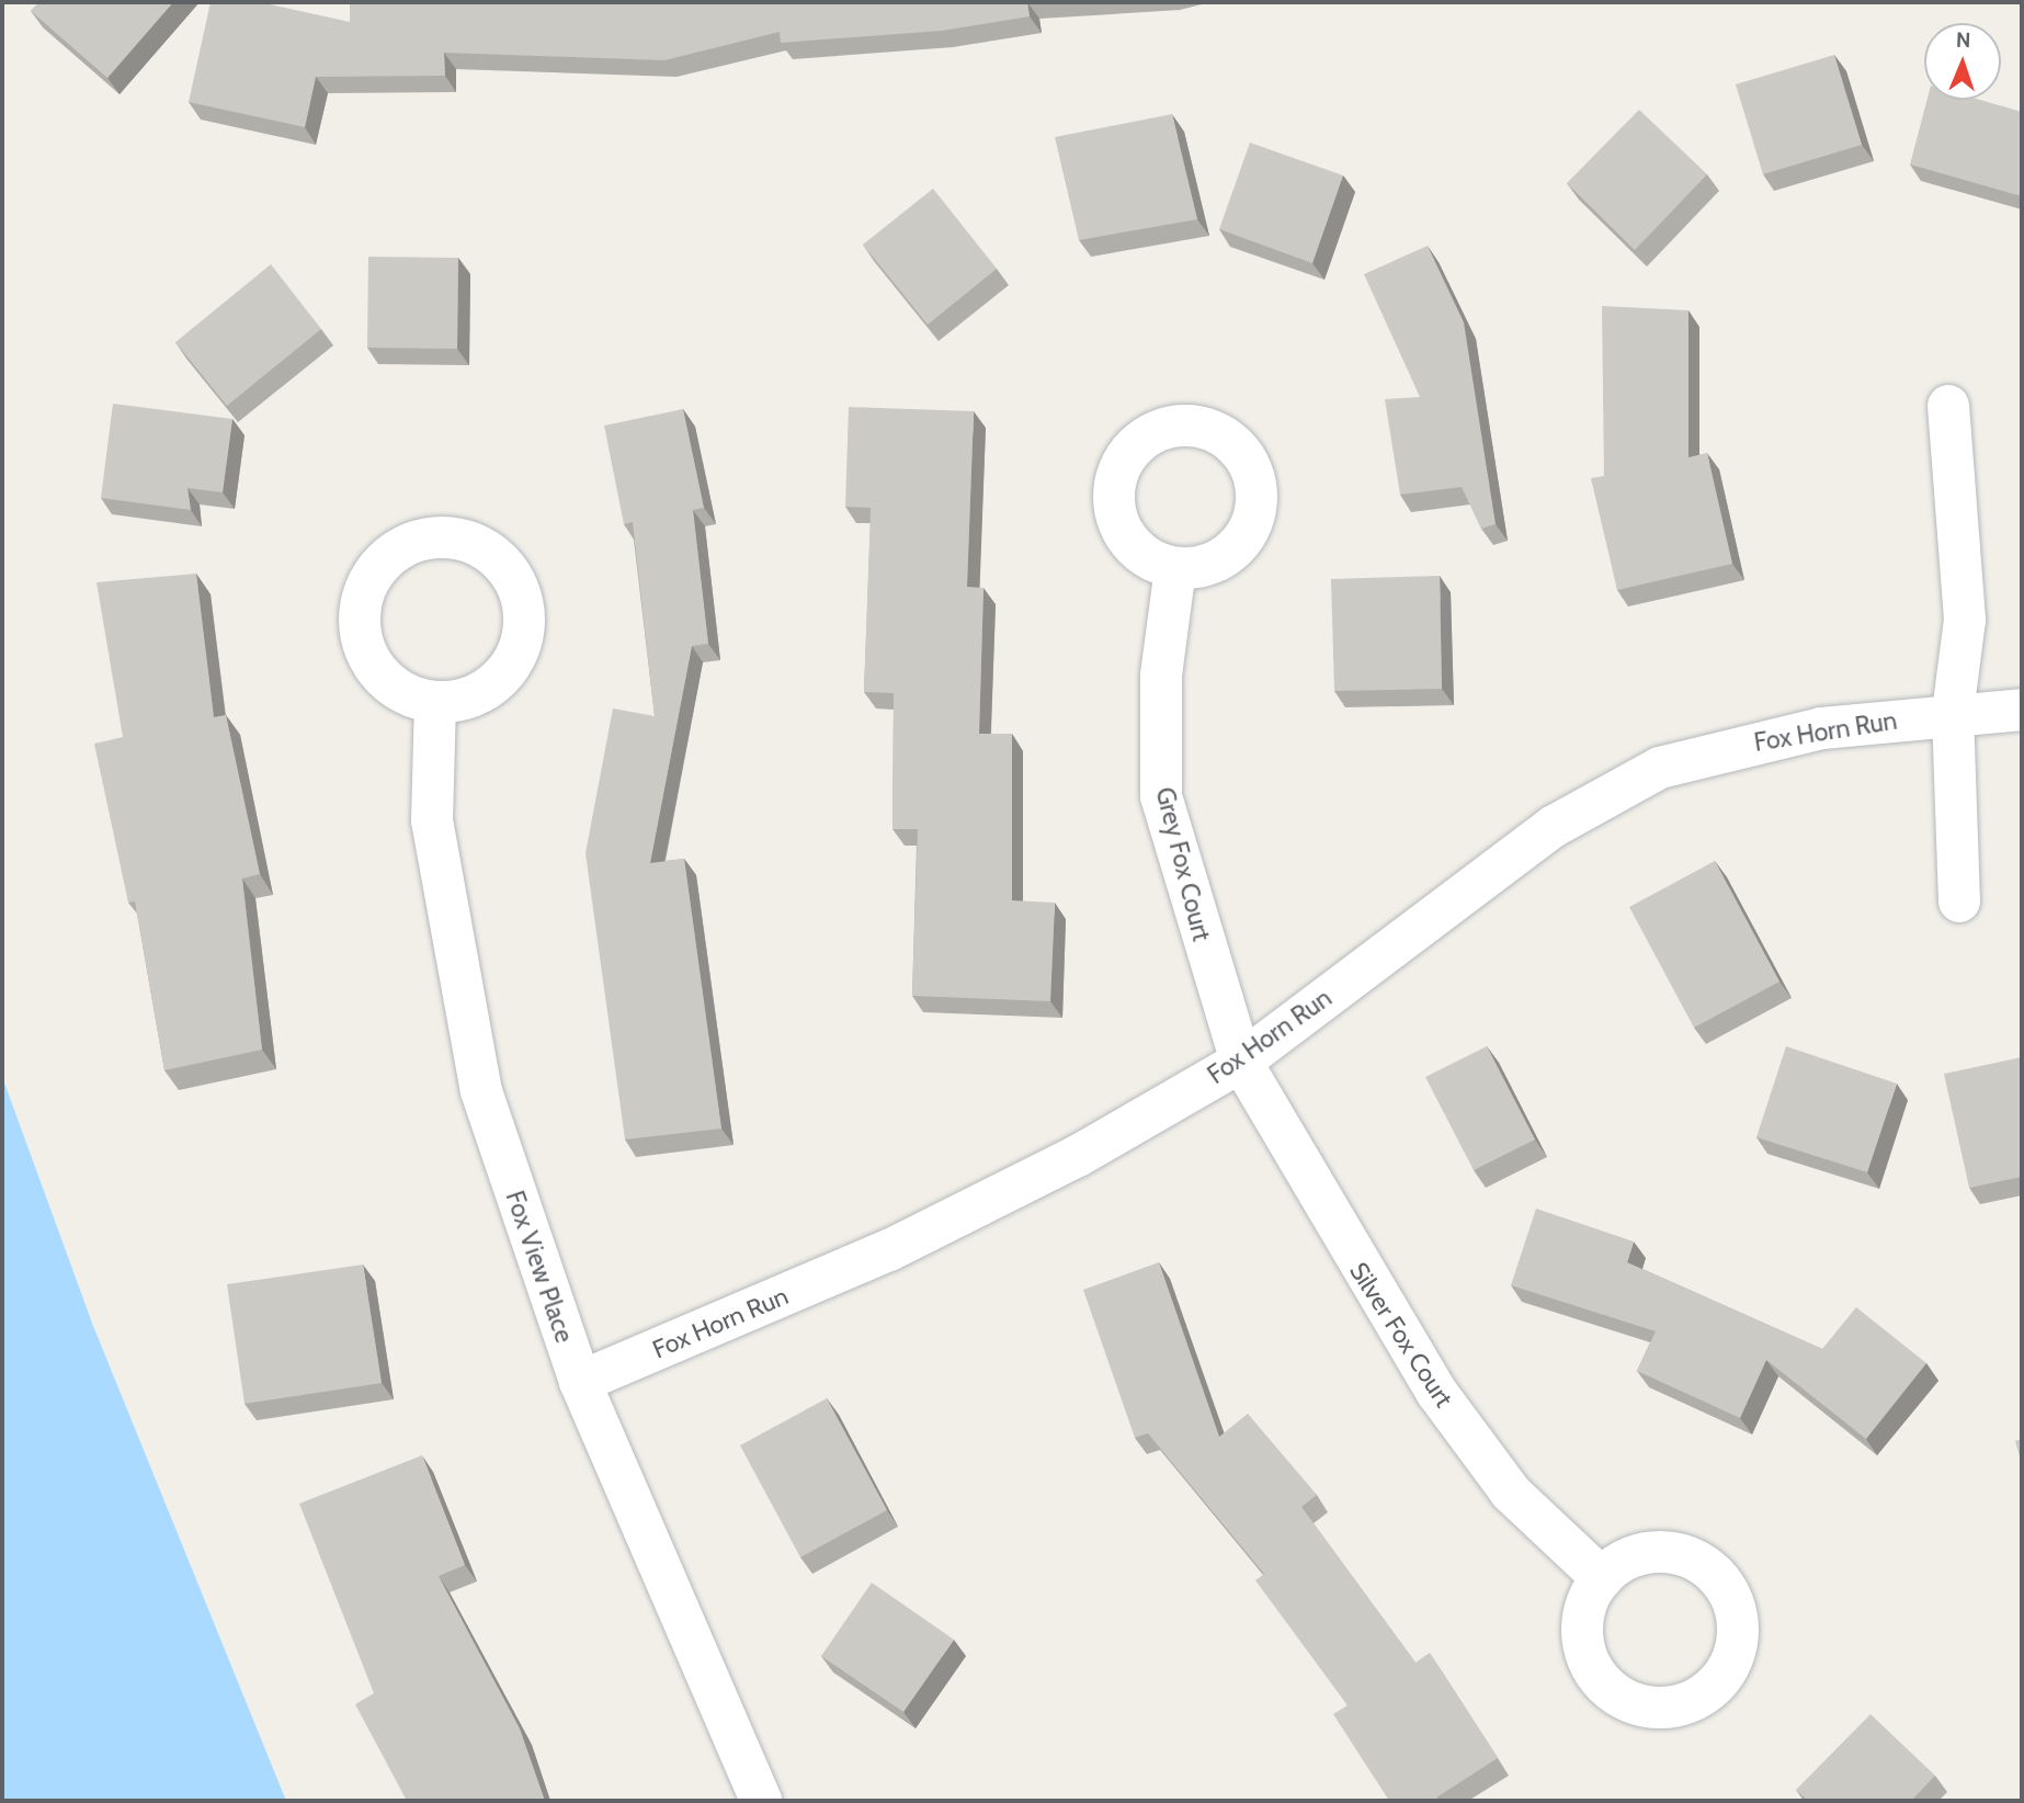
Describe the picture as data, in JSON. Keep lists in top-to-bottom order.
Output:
{
  "streets": {
    "street": [
      "Fox Horn Run",
      "Grey Fox Court",
      "Fox View Place",
      "Silver Fox Court"
    ]
  },
  "crossings": [
    ["Fox Horn Run", "Grey Fox Court"],
    ["Fox Horn Run", "Fox View Place"],
    ["Fox Horn Run", "Silver Fox Court"],
    ["Grey Fox Court", "Silver Fox Court"]
  ],
  "north": "top"
}
